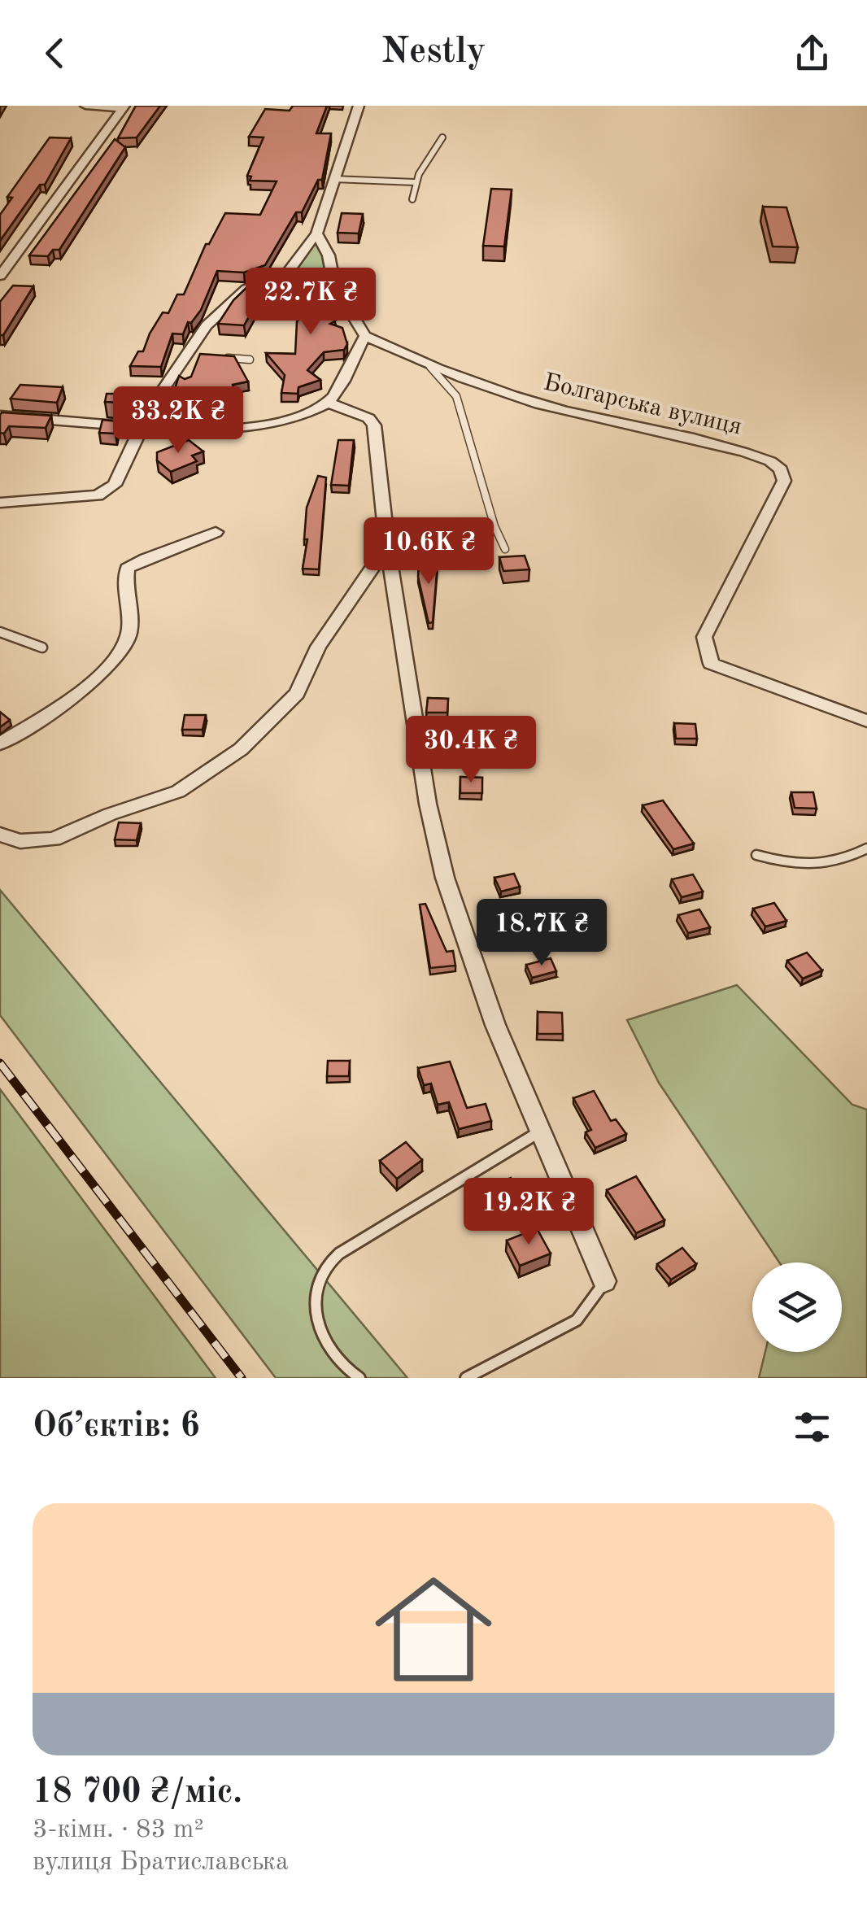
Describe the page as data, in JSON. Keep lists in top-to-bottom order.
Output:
{
  "streets": {
    "street": ["Болгарська вулиця"]
  },
  "page": {
    "header": "Nestly",
    "price": [
      "22.7K ₴",
      "33.2K ₴",
      "10.6K ₴",
      "30.4K ₴",
      "18.7K ₴",
      "19.2K ₴"
    ],
    "heading": "Об’єктів: 6",
    "list": [
      {
        "name": "18 700 ₴/міс.",
        "note": "3-кімн. · 83 m² · вулиця Братиславська"
      }
    ]
  }
}
